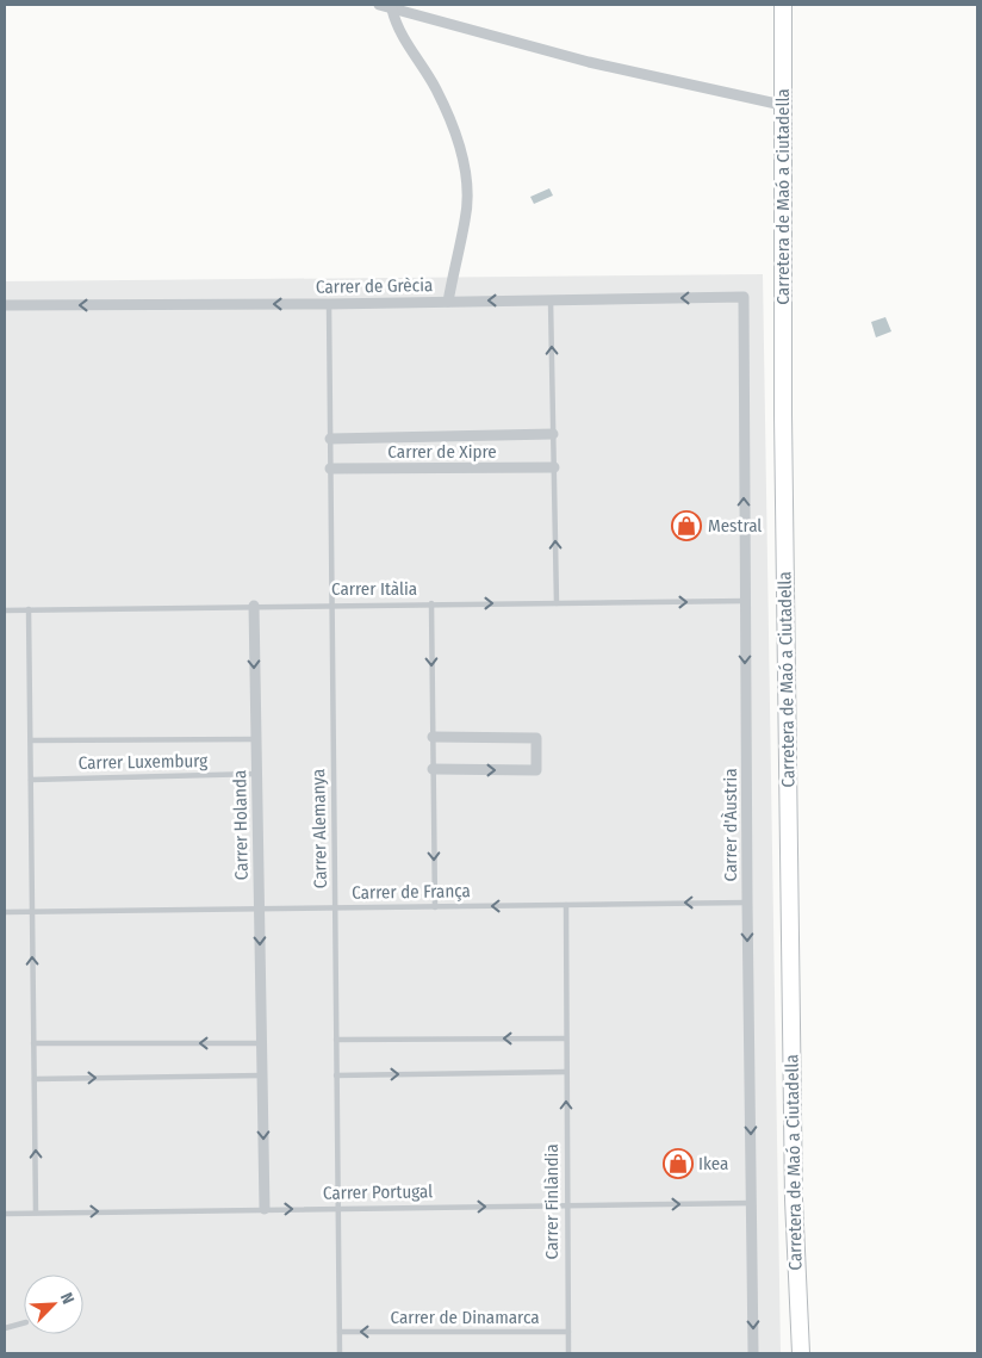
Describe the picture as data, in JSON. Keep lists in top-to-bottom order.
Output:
{
  "streets": {
    "main road": ["Carretera de Maó a Ciutadella"],
    "street": [
      "Carrer de Grècia",
      "Carrer de Xipre",
      "Carrer Holanda",
      "Carrer d'Àustria"
    ],
    "lane": [
      "Carrer Itàlia",
      "Carrer Luxemburg",
      "Carrer Alemanya",
      "Carrer de França",
      "Carrer Portugal",
      "Carrer Finlàndia",
      "Carrer de Dinamarca"
    ]
  },
  "crossings": [
    ["Carrer de Grècia", "Carrer d'Àustria"],
    ["Carrer de Grècia", "Carrer Alemanya"],
    ["Carrer de Xipre", "Carrer Alemanya"],
    ["Carrer Itàlia", "Carrer Holanda"],
    ["Carrer Itàlia", "Carrer d'Àustria"],
    ["Carrer Itàlia", "Carrer Alemanya"],
    ["Carrer Luxemburg", "Carrer Holanda"],
    ["Carrer Holanda", "Carrer de França"],
    ["Carrer Holanda", "Carrer Portugal"],
    ["Carrer d'Àustria", "Carrer de França"],
    ["Carrer d'Àustria", "Carrer Portugal"],
    ["Carrer Alemanya", "Carrer de França"],
    ["Carrer Alemanya", "Carrer Portugal"],
    ["Carrer Alemanya", "Carrer de Dinamarca"],
    ["Carrer de França", "Carrer Finlàndia"],
    ["Carrer Portugal", "Carrer Finlàndia"],
    ["Carrer Finlàndia", "Carrer de Dinamarca"]
  ],
  "one_way": [
    "Carrer de Grècia",
    "Carrer Itàlia",
    "Carrer Holanda",
    "Carrer de França",
    "Carrer Portugal",
    "Carrer de Dinamarca"
  ],
  "places": {
    "shop": ["Mestral", "Ikea"]
  },
  "north": "top right"
}
